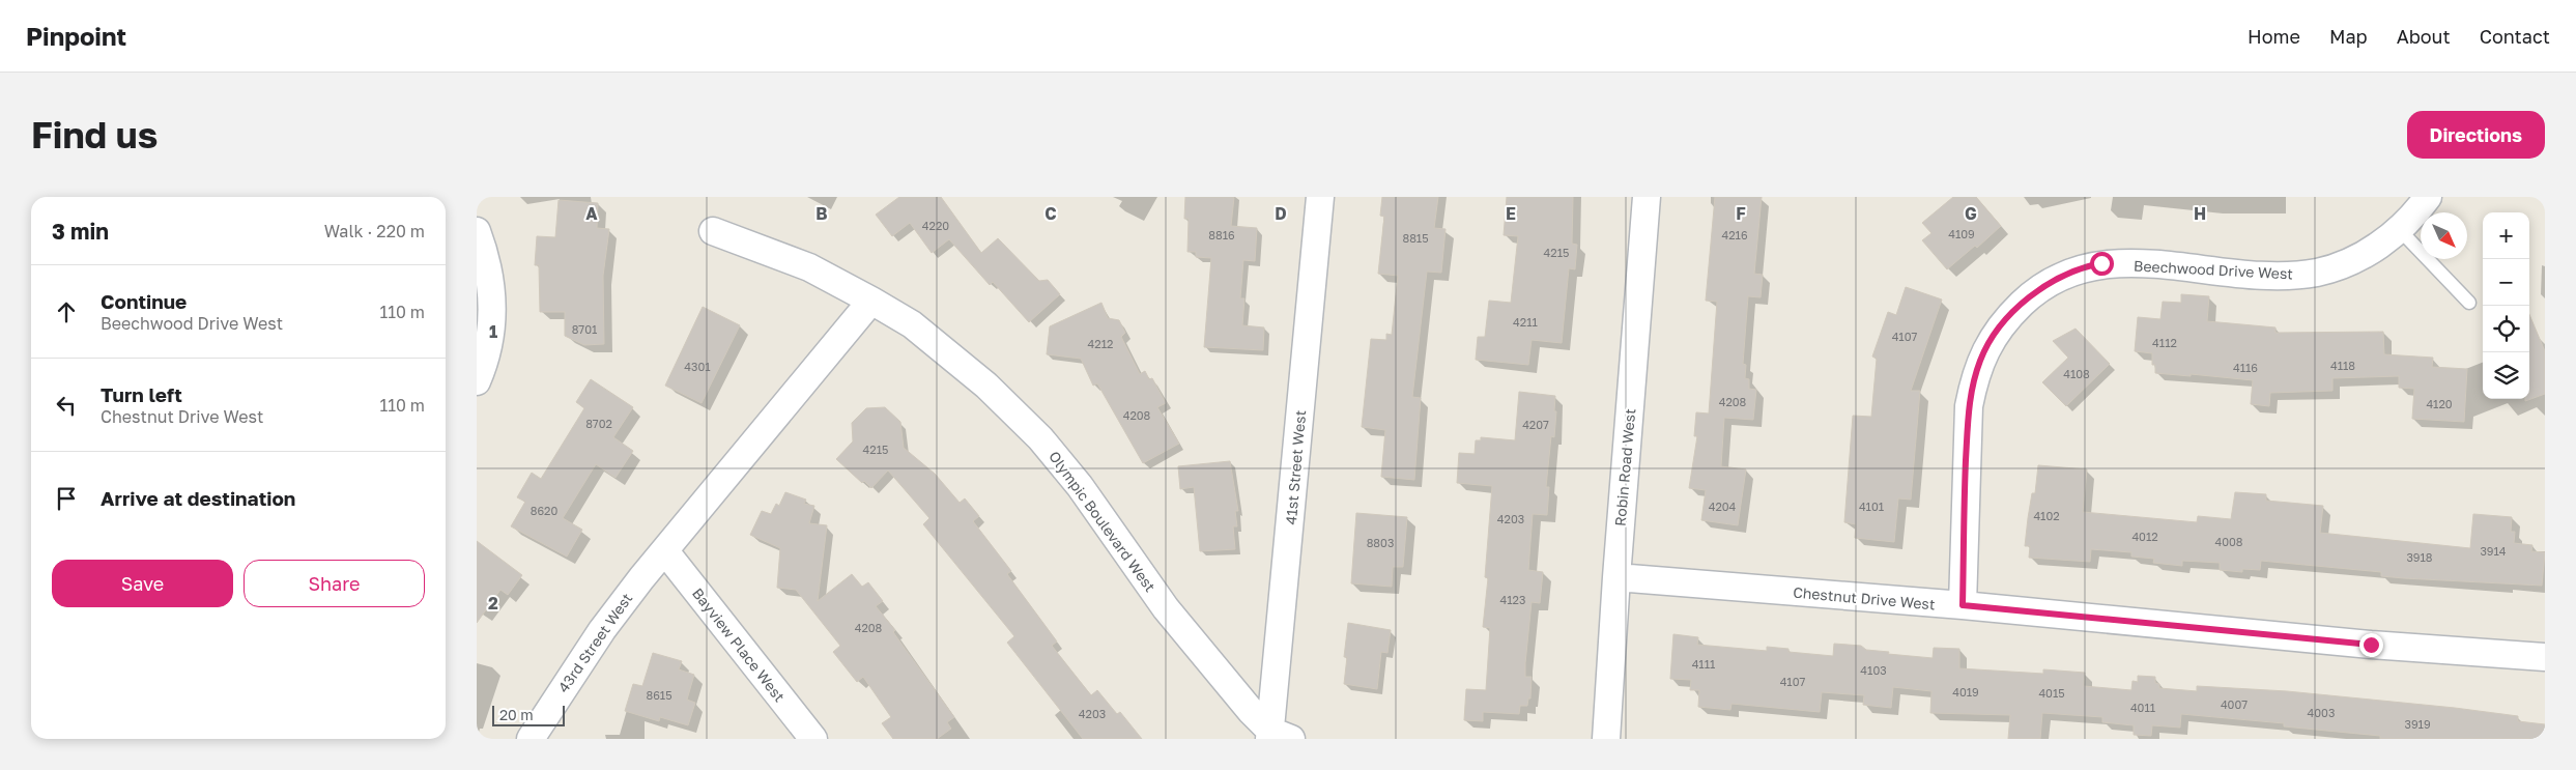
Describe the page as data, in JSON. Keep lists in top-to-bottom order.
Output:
{
  "streets": {
    "street": [
      "Beechwood Drive West",
      "41st Street West",
      "Robin Road West",
      "Olympic Boulevard West",
      "Chestnut Drive West",
      "43rd Street West",
      "Bayview Place West"
    ]
  },
  "crossings": [
    ["Beechwood Drive West", "Chestnut Drive West"],
    ["41st Street West", "Olympic Boulevard West"],
    ["Robin Road West", "Chestnut Drive West"],
    ["43rd Street West", "Bayview Place West"]
  ],
  "house_numbers": [
    "4220",
    "4109",
    "8816",
    "4216",
    "8815",
    "4215",
    "4211",
    "8701",
    "4107",
    "4112",
    "4212",
    "4118",
    "4301",
    "4116",
    "4108",
    "4208",
    "4120",
    "4208",
    "8702",
    "4207",
    "4215",
    "4204",
    "4101",
    "8620",
    "4102",
    "4203",
    "4012",
    "4008",
    "8803",
    "3914",
    "3918",
    "4123",
    "4208",
    "4111",
    "4103",
    "4107",
    "4019",
    "4015",
    "8615",
    "4007",
    "4011",
    "4003",
    "4203",
    "3919"
  ],
  "scale_bar": "20 m",
  "north": "bottom right",
  "page": {
    "header": "Pinpoint",
    "nav": [
      "Home",
      "Map",
      "About",
      "Contact"
    ],
    "buttons": [
      "Directions",
      ["Save", "Share"]
    ],
    "title": "Find us",
    "heading": ["3 min", "Walk · 220 m"],
    "map_buttons": ["+", "−"],
    "list": [
      ["Continue", "Beechwood Drive West", "110 m"],
      ["Turn left", "Chestnut Drive West", "110 m"],
      "Arrive at destination"
    ],
    "scale": "20 m"
  },
  "grid": {
    "columns": [
      "A",
      "B",
      "C",
      "D",
      "E",
      "F",
      "G",
      "H"
    ],
    "rows": ["1", "2"]
  }
}
